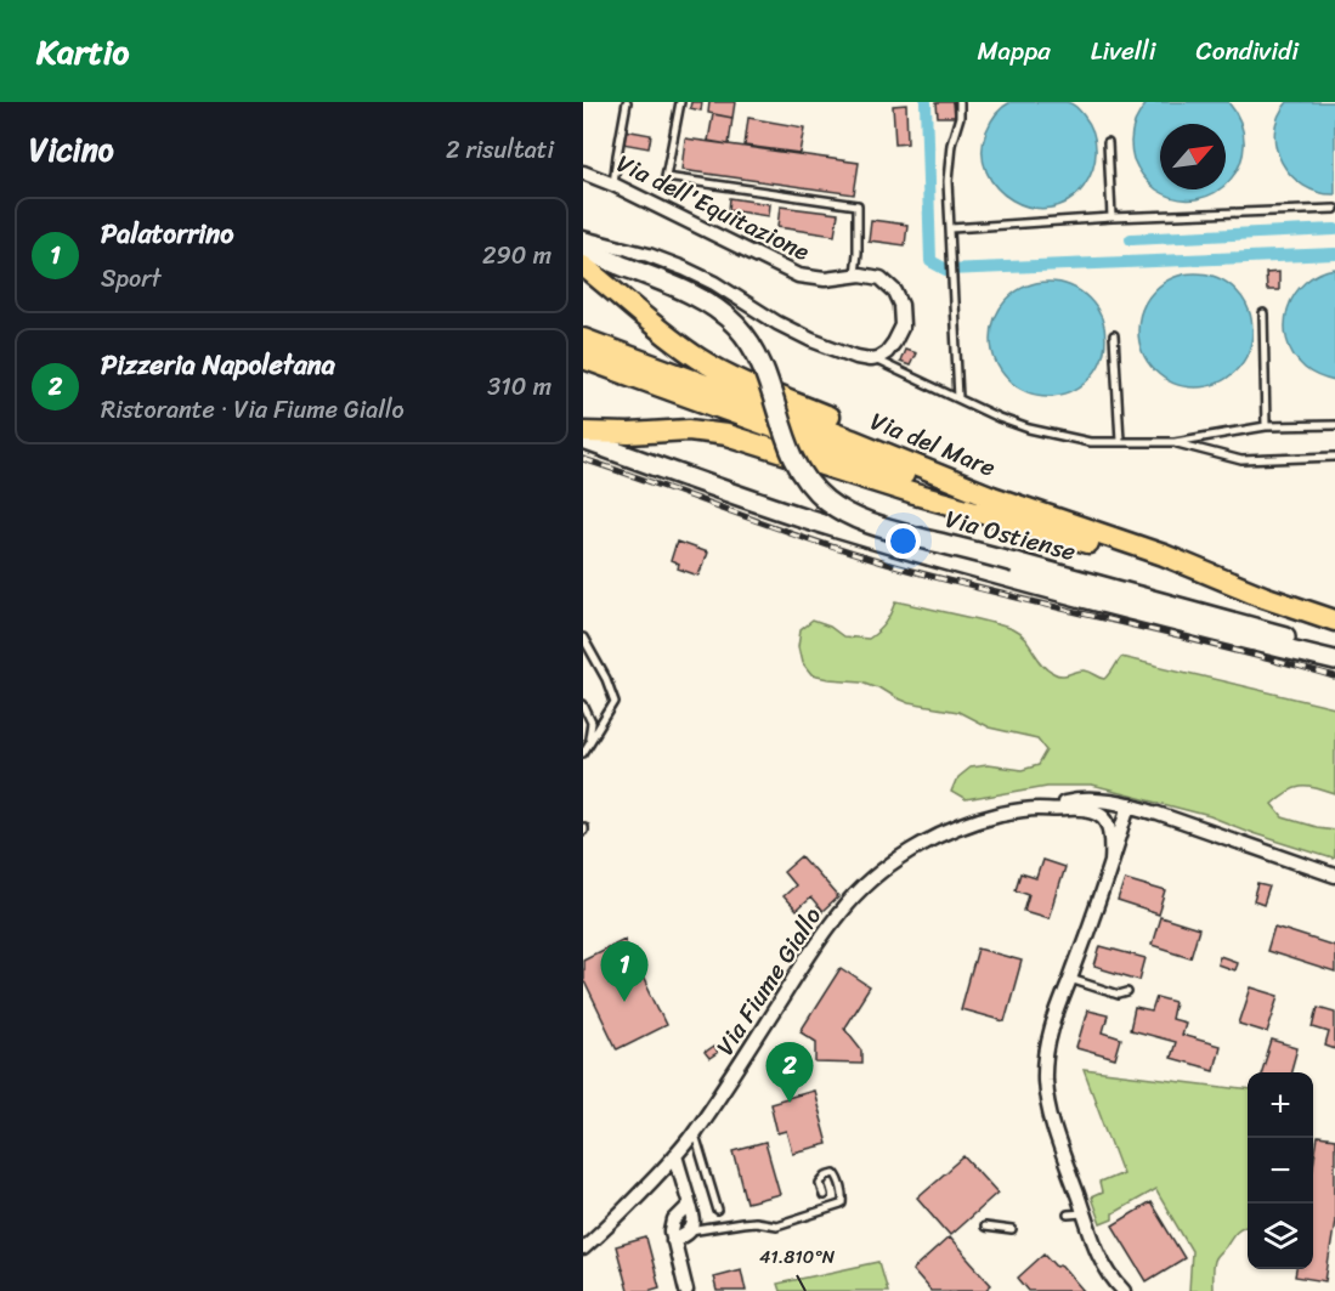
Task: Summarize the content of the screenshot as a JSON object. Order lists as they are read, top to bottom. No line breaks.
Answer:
{"streets":{"main road":["Via del Mare","Via Ostiense"],"street":["Via dell'Equitazione","Via Fiume Giallo"]},"north":"top right","page":{"header":"Kartio","nav":["Mappa","Livelli","Condividi"],"heading":["Vicino","2 risultati"],"list":[{"mark":"1","name":"Palatorrino","note":"Sport","value":"290 m"},{"mark":"2","name":"Pizzeria Napoletana","note":"Ristorante · Via Fiume Giallo","value":"310 m"}],"pins":["1","2"],"map_buttons":["+","−"]},"coordinates":["41.810°N"]}
